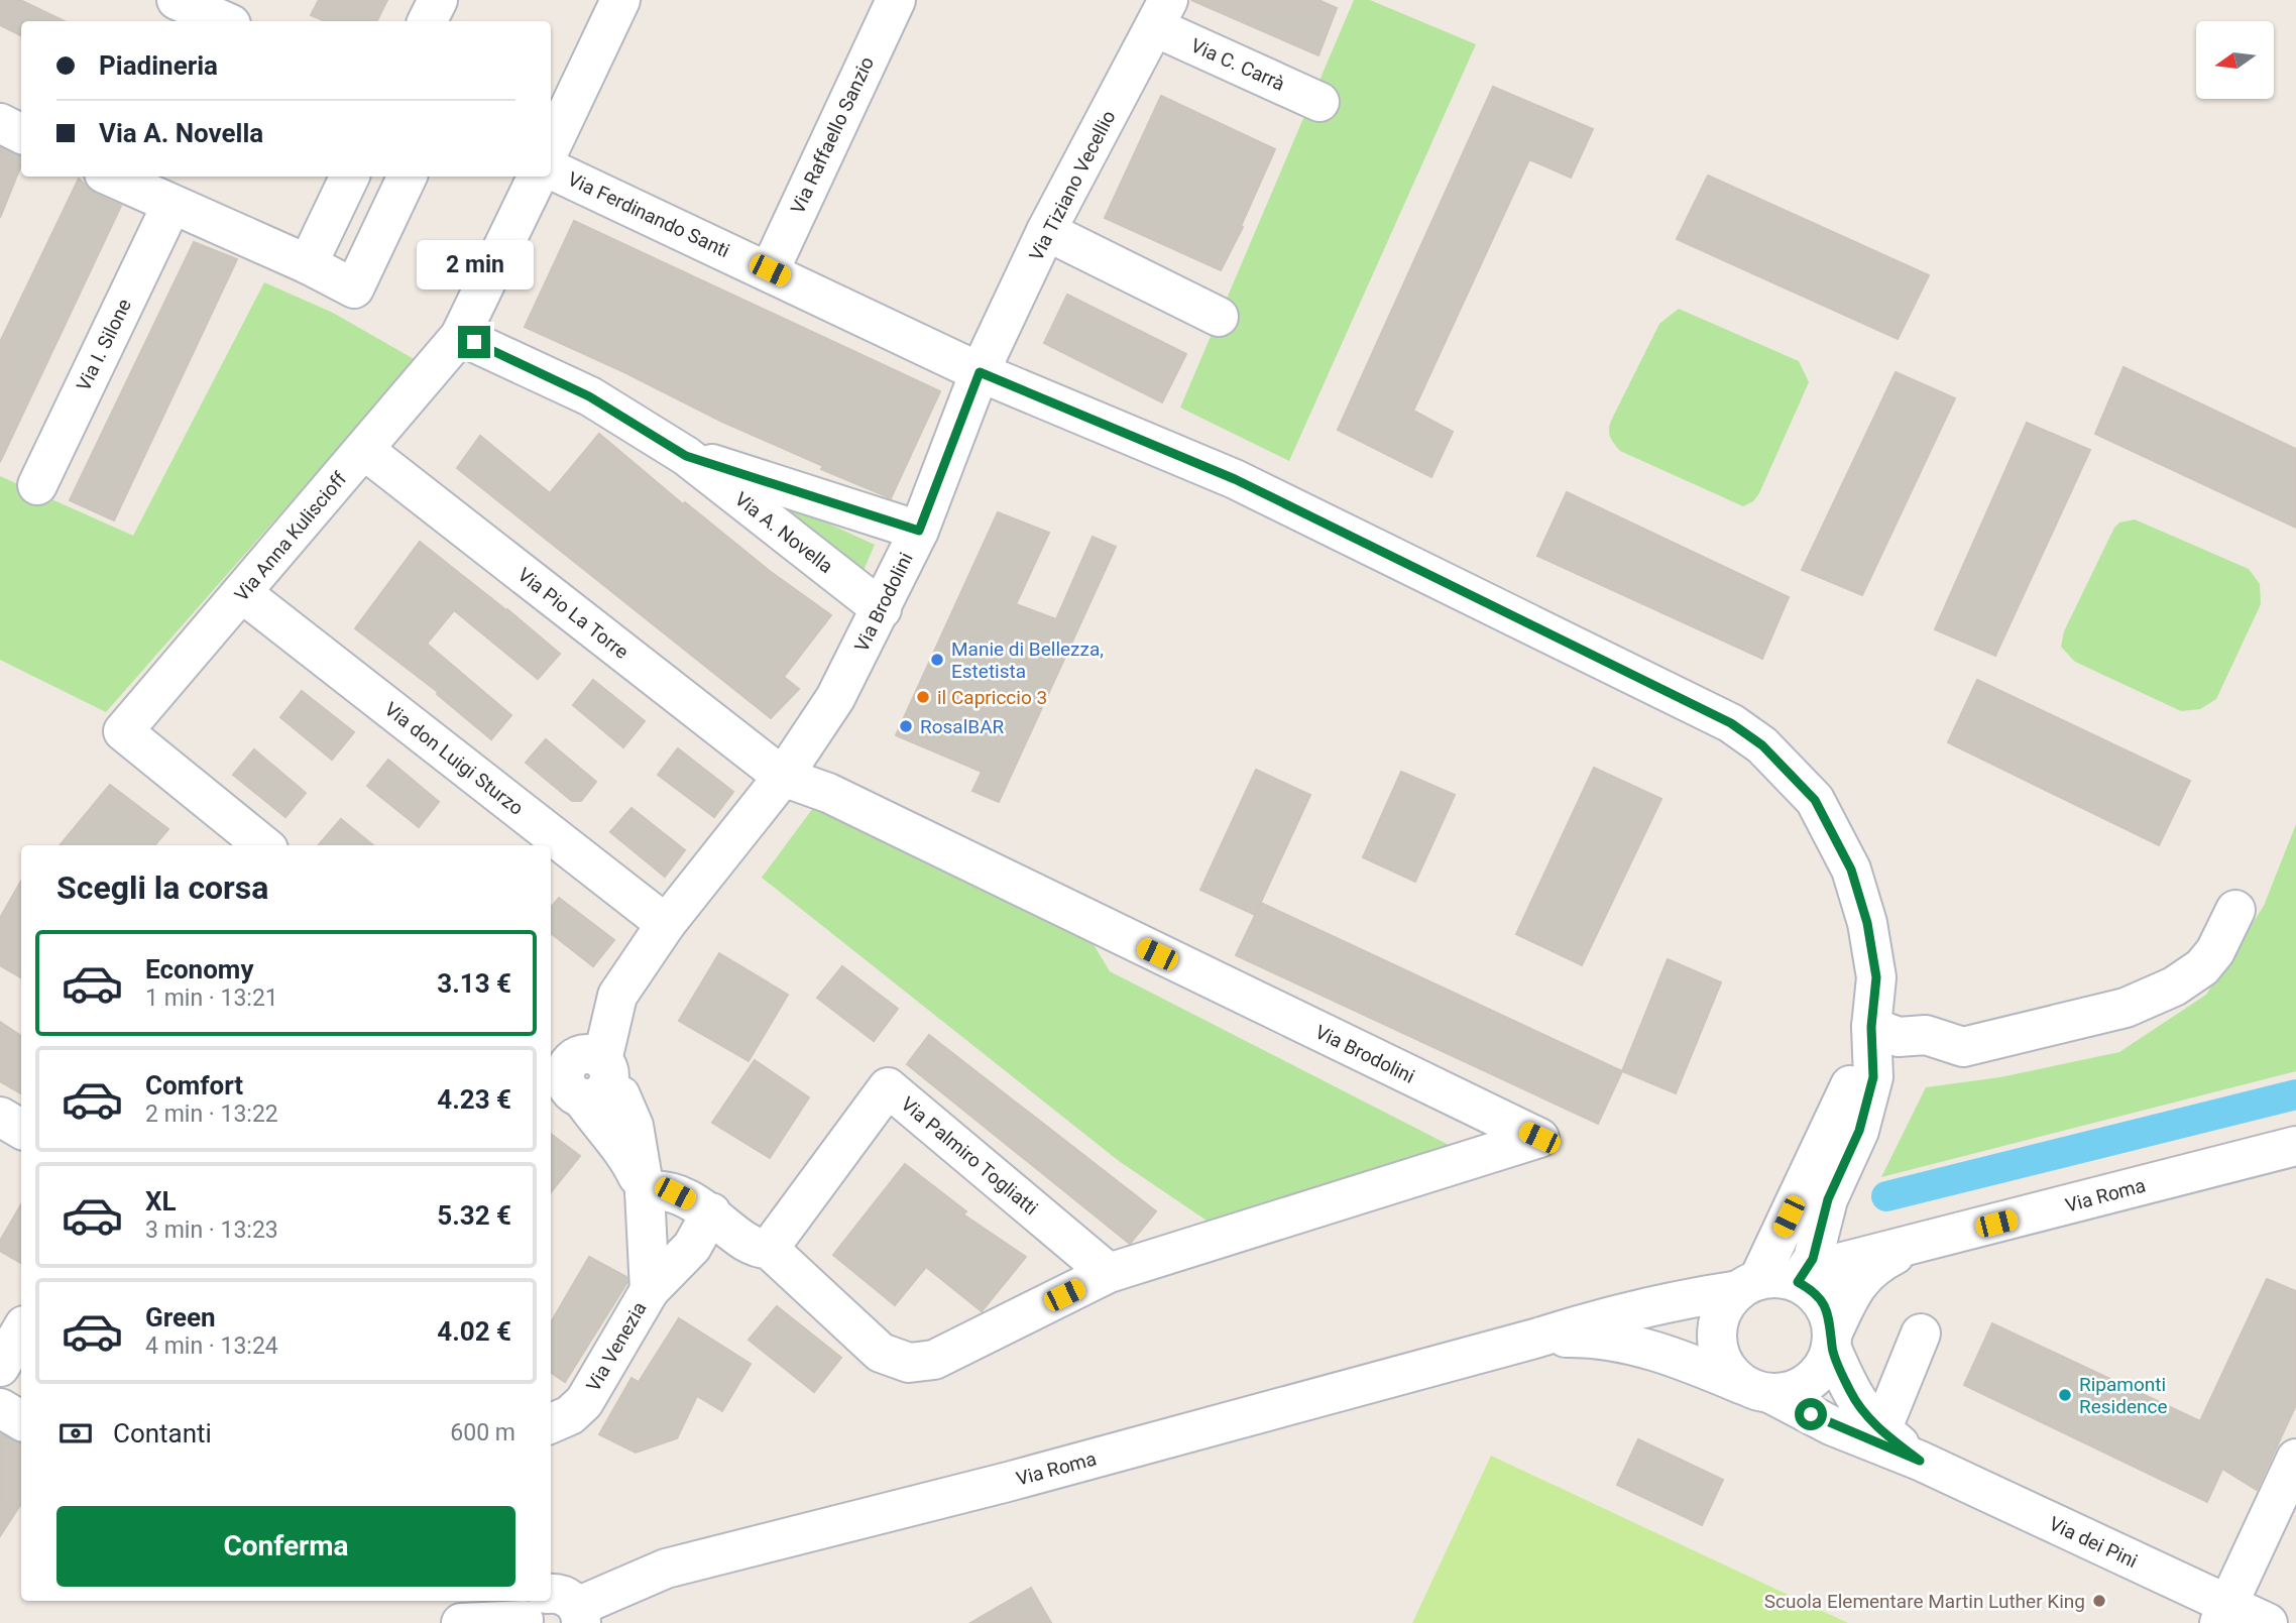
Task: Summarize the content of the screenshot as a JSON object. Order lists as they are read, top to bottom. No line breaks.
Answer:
{"streets":{"street":["Via C. Carrà","Via Raffaello Sanzio","Via Tiziano Vecellio","Via Ferdinando Santi","Via I. Silone","Via A. Novella","Via Anna Kuliscioff","Via Brodolini","Via Pio La Torre","Via don Luigi Sturzo","Via Palmiro Togliatti","Via Roma","Via Venezia","Via dei Pini"]},"crossings":[["Via C. Carrà","Via Tiziano Vecellio"],["Via Raffaello Sanzio","Via Ferdinando Santi"],["Via Tiziano Vecellio","Via Ferdinando Santi"],["Via Tiziano Vecellio","Via Brodolini"],["Via Ferdinando Santi","Via Brodolini"],["Via A. Novella","Via Anna Kuliscioff"],["Via A. Novella","Via Brodolini"],["Via Anna Kuliscioff","Via Pio La Torre"],["Via Anna Kuliscioff","Via don Luigi Sturzo"],["Via Brodolini","Via Pio La Torre"],["Via Brodolini","Via don Luigi Sturzo"],["Via Brodolini","Via Palmiro Togliatti"],["Via Roma","Via dei Pini"]],"places":["Manie di Bellezza, Estetista","il Capriccio 3","RosalBAR","Ripamonti Residence","Scuola Elementare Martin Luther King"],"north":"left","page":{"banner":["Piadineria","Via A. Novella"],"bubble":"2 min","heading":"Scegli la corsa","list":[{"name":"Economy","note":"1 min · 13:21","value":"3.13 €"},{"name":"Comfort","note":"2 min · 13:22","value":"4.23 €"},{"name":"XL","note":"3 min · 13:23","value":"5.32 €"},{"name":"Green","note":"4 min · 13:24","value":"4.02 €"}],"pay":["Contanti","600 m"],"buttons":"Conferma"}}
